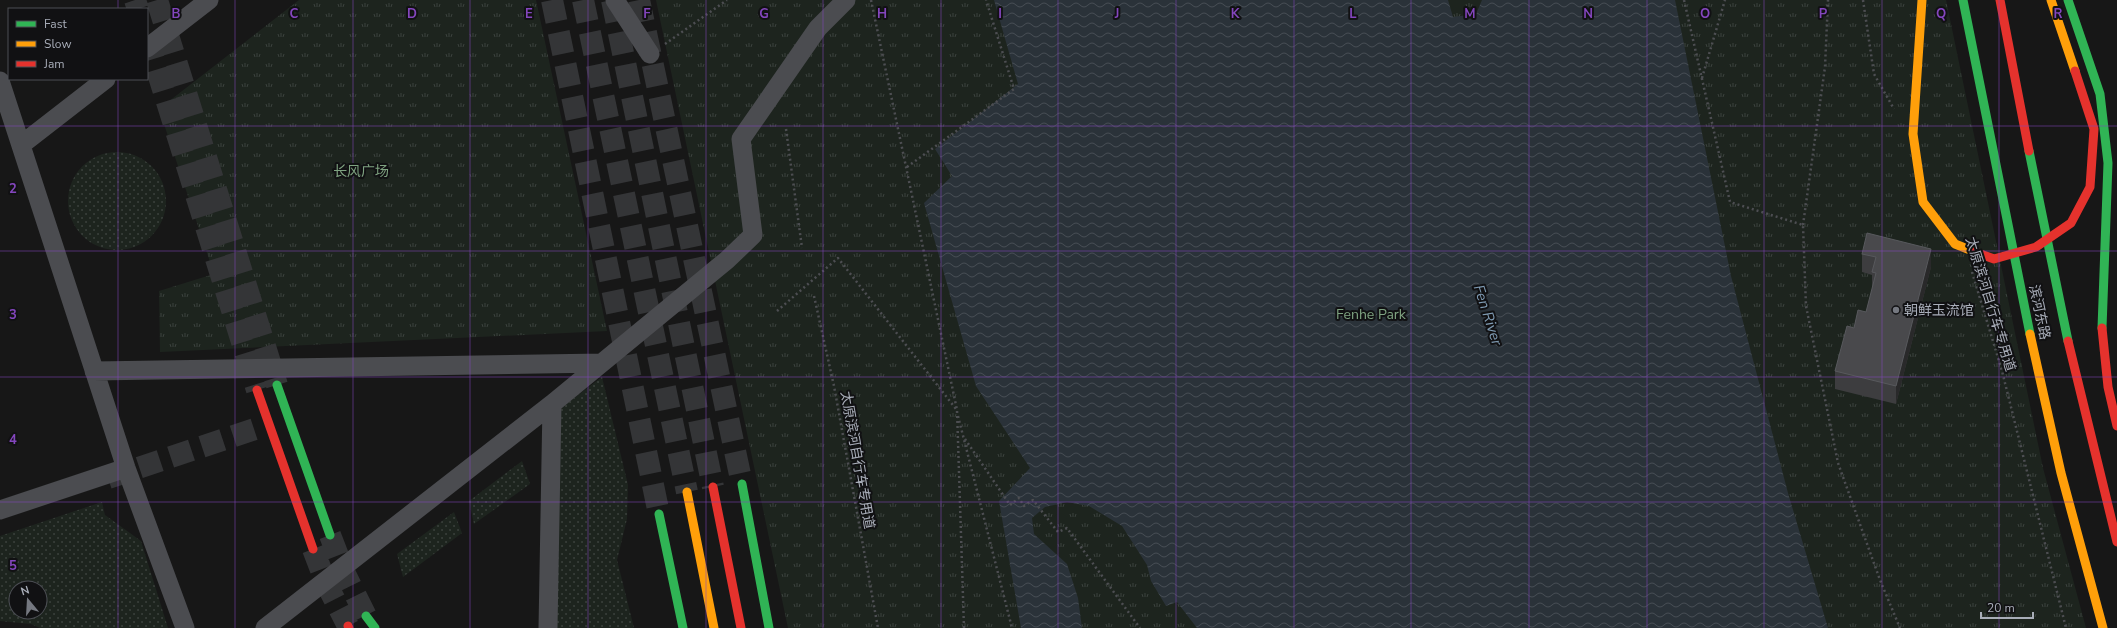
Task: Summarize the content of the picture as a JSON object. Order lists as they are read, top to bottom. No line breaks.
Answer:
{"streets":{"main road":["滨河东路"],"path":["太原滨河自行车专用道"]},"water":["Fen River"],"parks":["长风广场","Fenhe Park"],"places":["朝鲜玉流馆"],"legend":["Fast","Slow","Jam"],"scale_bar":"20 m","north":"top","grid":{"columns":["B","C","D","E","F","G","H","I","J","K","L","M","N","O","P","Q","R"],"rows":["2","3","4","5"]}}
